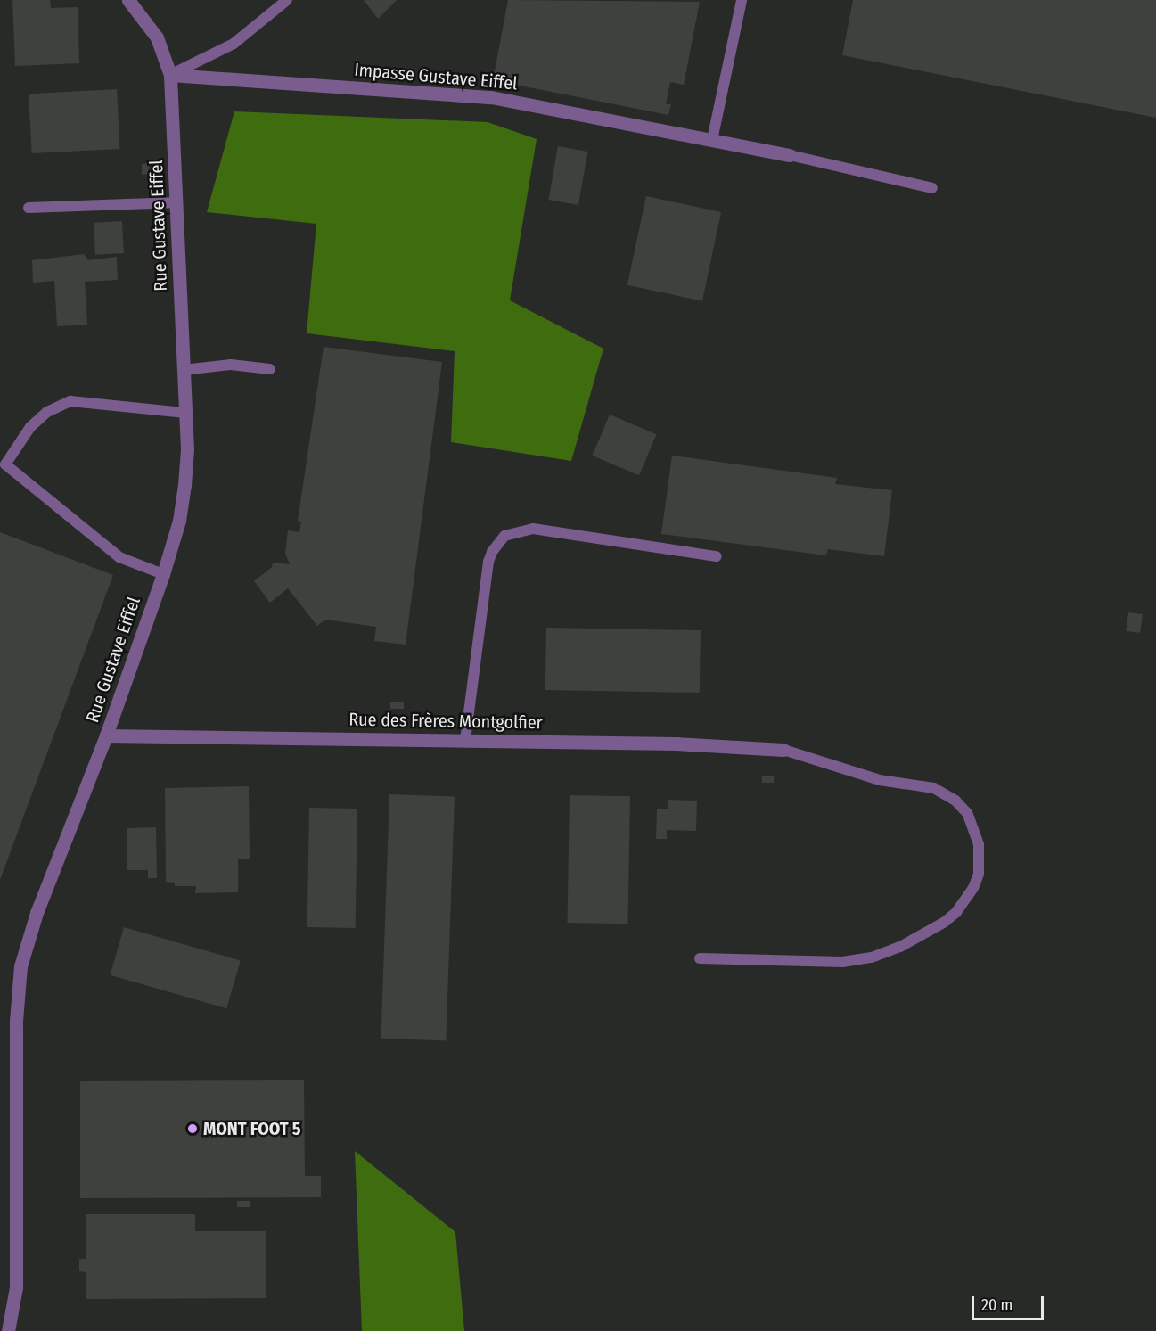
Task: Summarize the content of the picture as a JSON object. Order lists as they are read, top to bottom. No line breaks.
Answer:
{"streets":{"street":["Impasse Gustave Eiffel","Rue Gustave Eiffel","Rue des Frères Montgolfier"]},"crossings":[["Impasse Gustave Eiffel","Rue Gustave Eiffel"],["Rue Gustave Eiffel","Rue des Frères Montgolfier"]],"places":["MONT FOOT 5"],"scale_bar":"20 m"}
